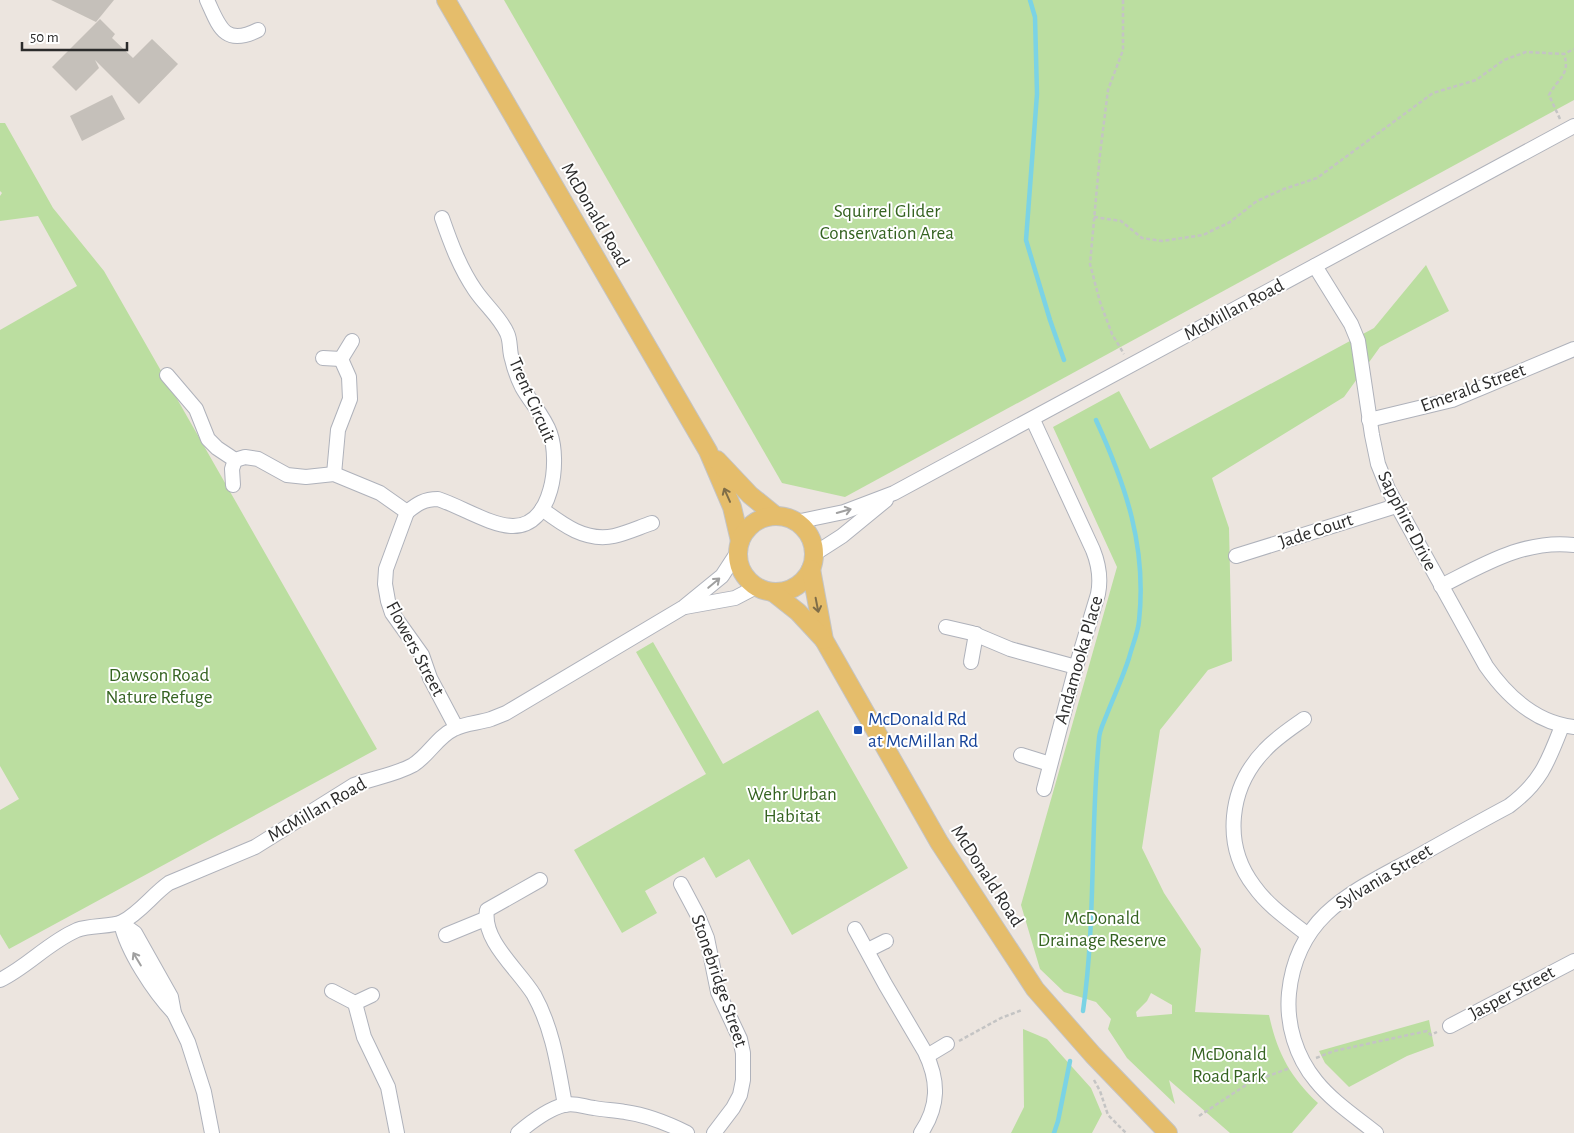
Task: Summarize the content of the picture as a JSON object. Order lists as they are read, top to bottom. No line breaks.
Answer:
{"streets":{"main road":["McDonald Road"],"street":["McMillan Road","Emerald Street","Trent Circuit","Sapphire Drive","Jade Court","Flowers Street","Andamooka Place","Sylvania Street","Stonebridge Street","Jasper Street"]},"crossings":[["McDonald Road","McMillan Road"],["McMillan Road","Sapphire Drive"],["McMillan Road","Flowers Street"],["McMillan Road","Andamooka Place"],["Emerald Street","Sapphire Drive"],["Sapphire Drive","Jade Court"],["Sapphire Drive","Sylvania Street"]],"parks":["Squirrel Glider Conservation Area","Dawson Road Nature Refuge","Wehr Urban Habitat","McDonald Drainage Reserve","McDonald Road Park"],"places":{"transit":["McDonald Rd at McMillan Rd"]},"scale_bar":"50 m"}
